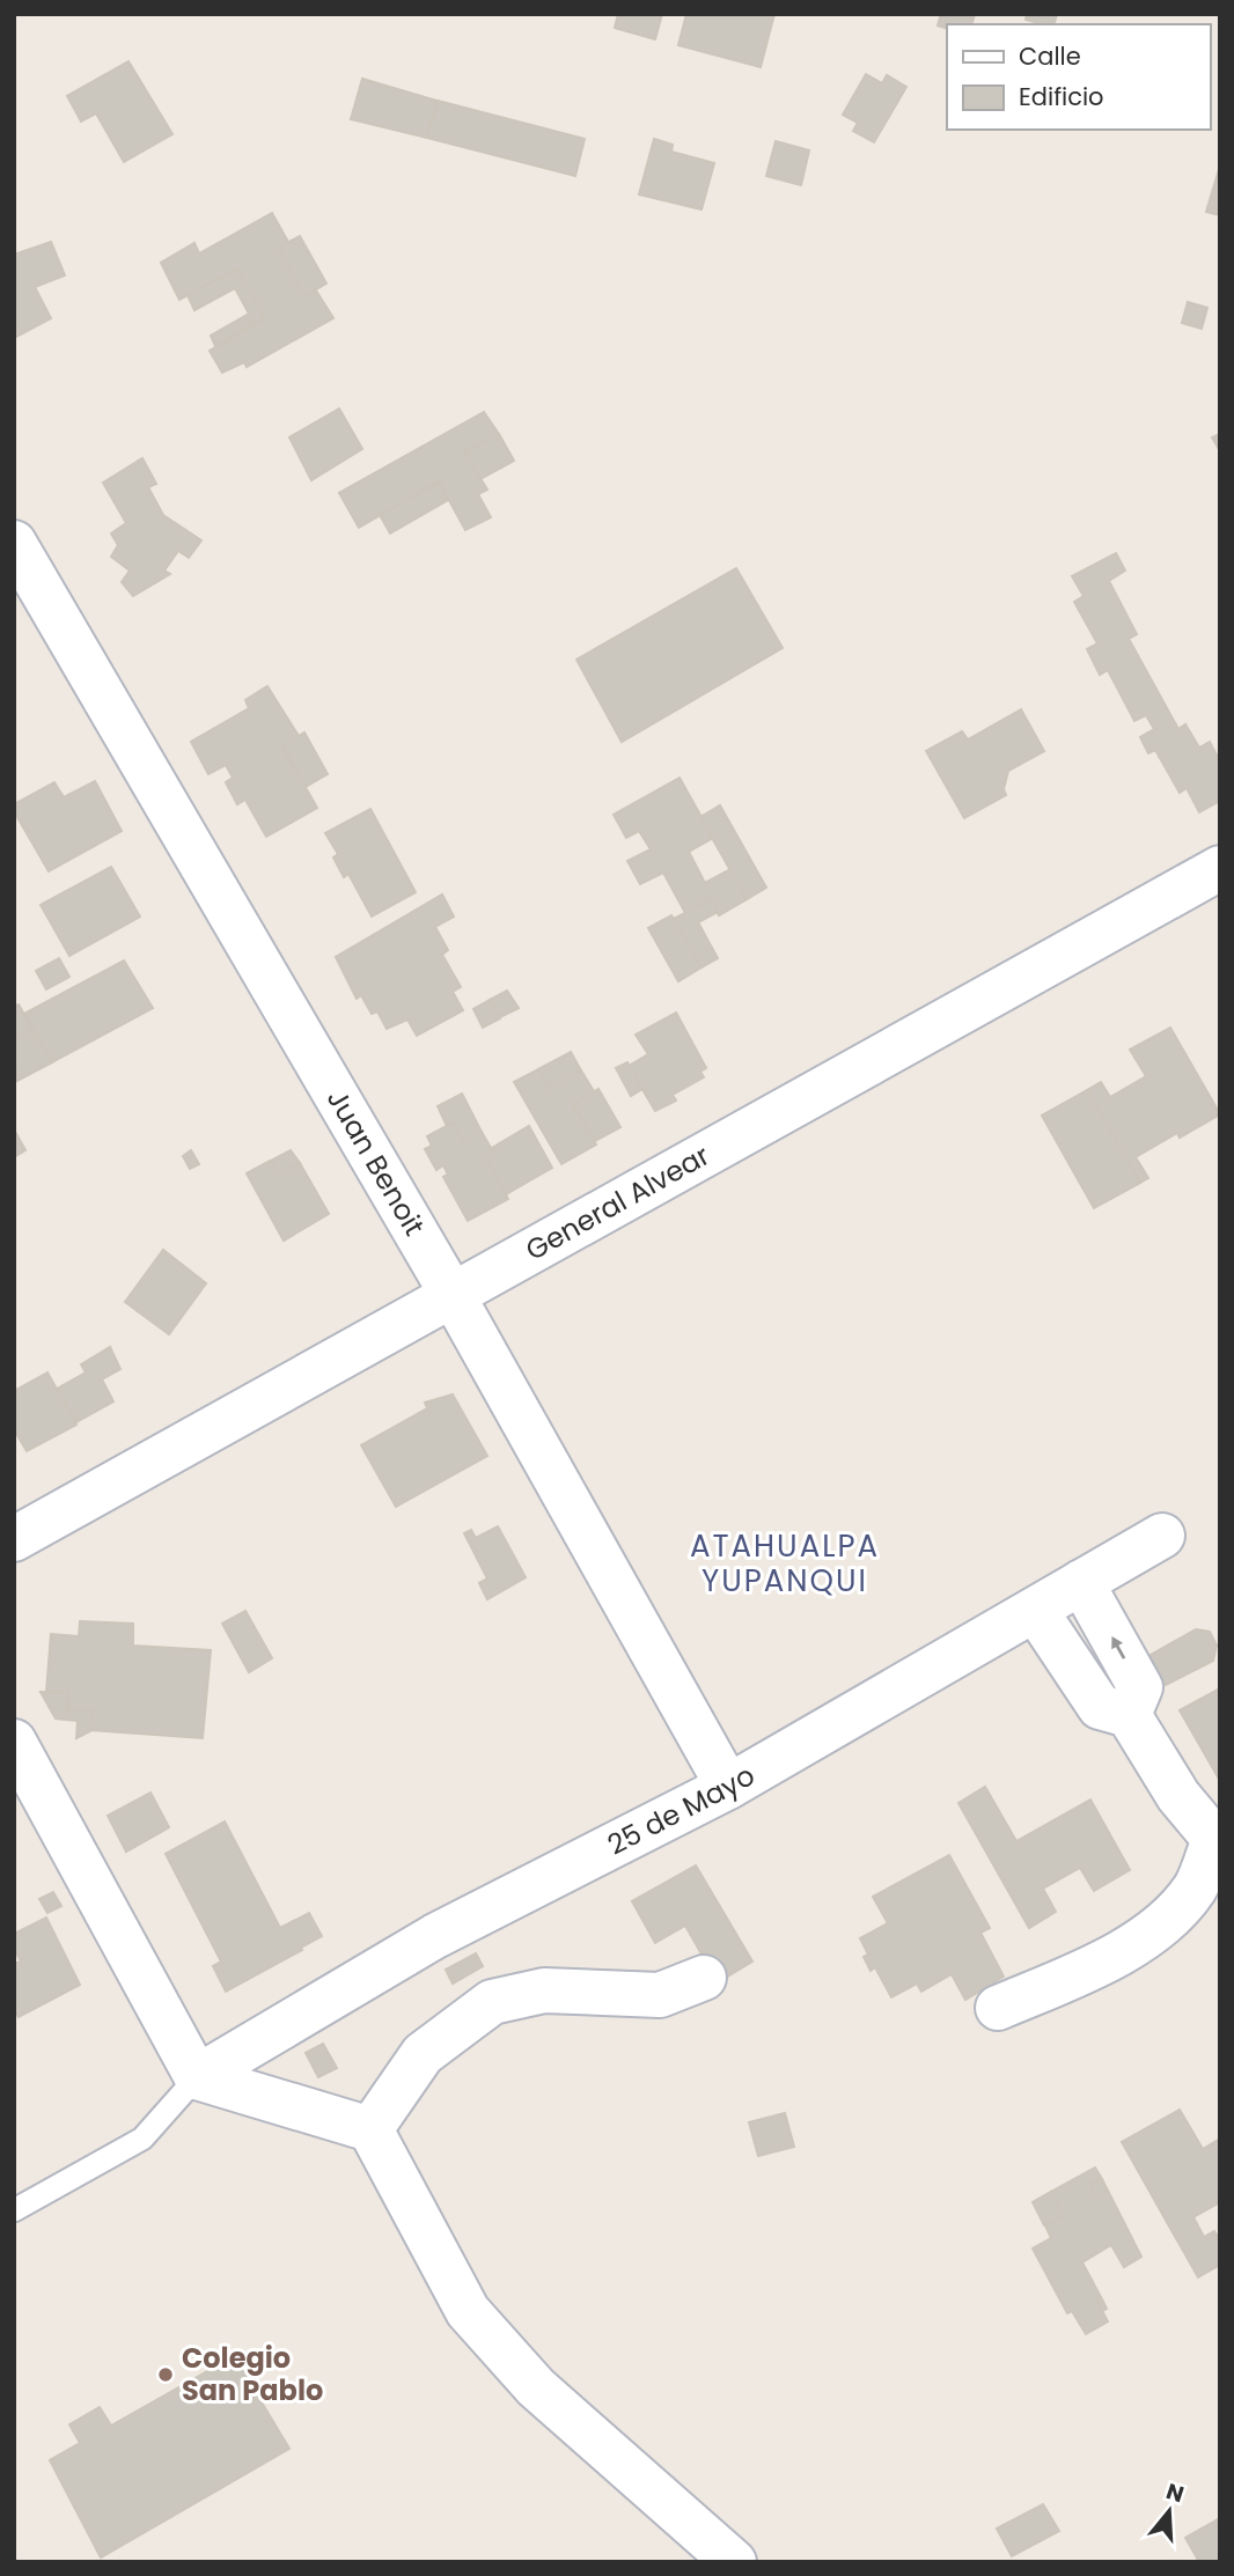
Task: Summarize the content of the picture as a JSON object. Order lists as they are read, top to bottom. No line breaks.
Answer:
{"streets":{"street":["Juan Benoit","General Alvear","25 de Mayo"]},"crossings":[["Juan Benoit","General Alvear"],["Juan Benoit","25 de Mayo"]],"districts":["ATAHUALPA YUPANQUI"],"places":["Colegio San Pablo"],"legend":["Calle","Edificio"],"north":"top"}
